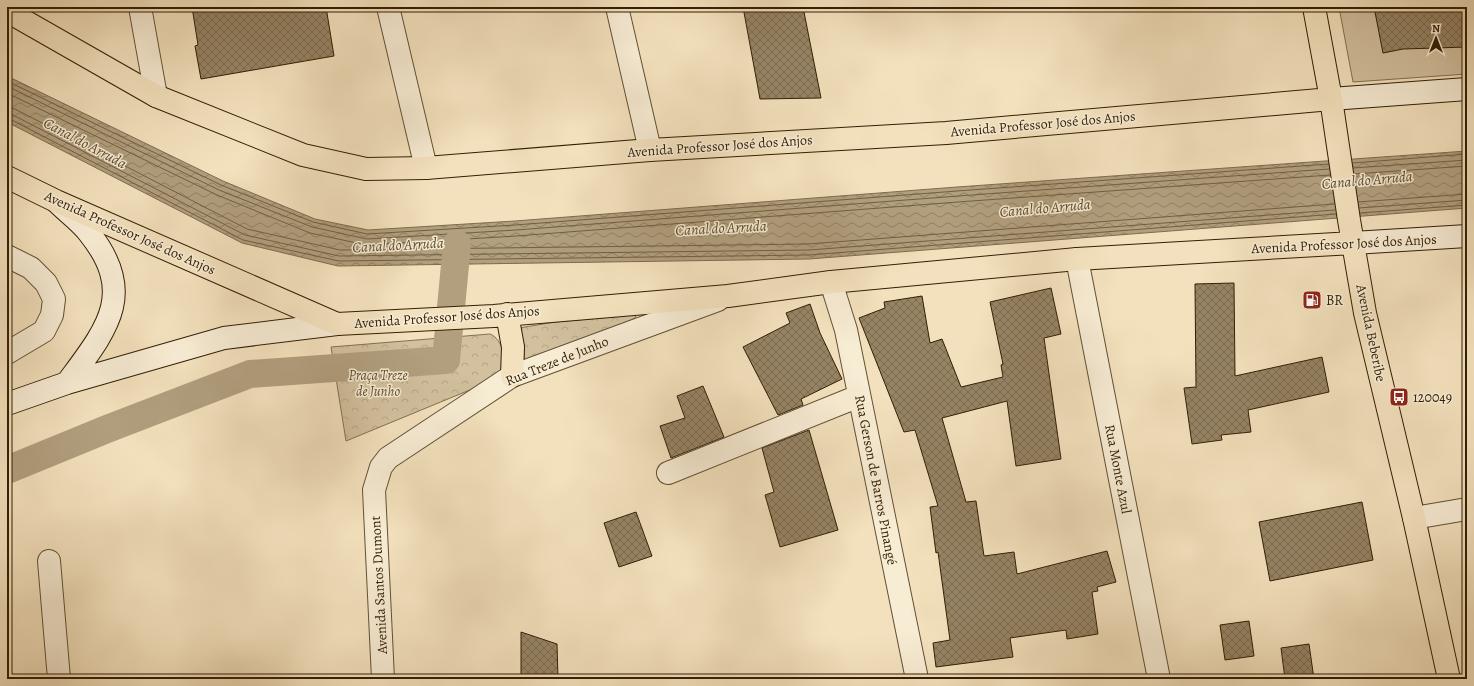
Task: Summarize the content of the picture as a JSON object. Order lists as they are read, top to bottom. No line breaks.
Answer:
{"streets":{"main road":["Avenida Professor José dos Anjos","Avenida Beberibe"],"street":["Rua Treze de Junho","Rua Monte Azul","Rua Gerson de Barros Pinangé","Avenida Santos Dumont"]},"crossings":[["Avenida Professor José dos Anjos","Avenida Beberibe"],["Avenida Professor José dos Anjos","Rua Treze de Junho"],["Avenida Professor José dos Anjos","Rua Monte Azul"],["Avenida Professor José dos Anjos","Rua Gerson de Barros Pinangé"],["Rua Treze de Junho","Avenida Santos Dumont"]],"water":["Canal do Arruda"],"parks":["Praça Treze de Junho"],"places":{"fuel station":["BR"],"bus stop":["120049"]},"north":"top"}
